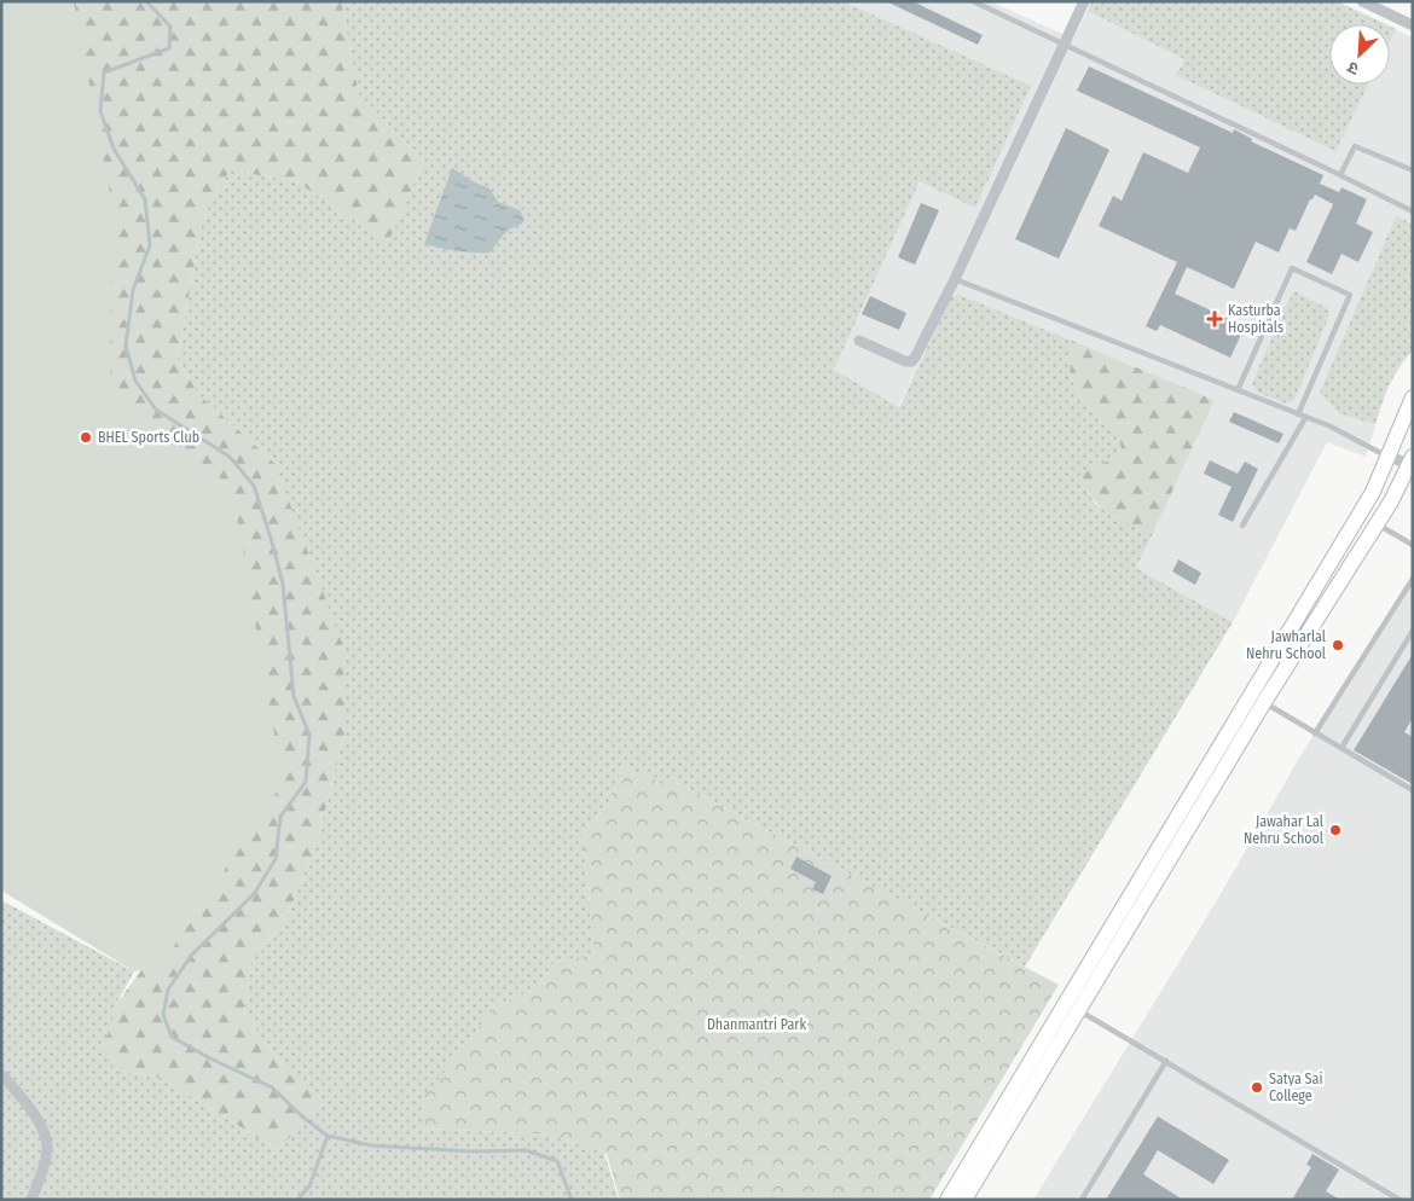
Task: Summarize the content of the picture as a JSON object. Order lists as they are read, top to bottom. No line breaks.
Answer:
{"parks":["Dhanmantri Park"],"places":{"health":["Kasturba Hospitals"],"other":["BHEL Sports Club","Jawharlal Nehru School","Jawahar Lal Nehru School","Satya Sai College"]},"north":"bottom left"}
